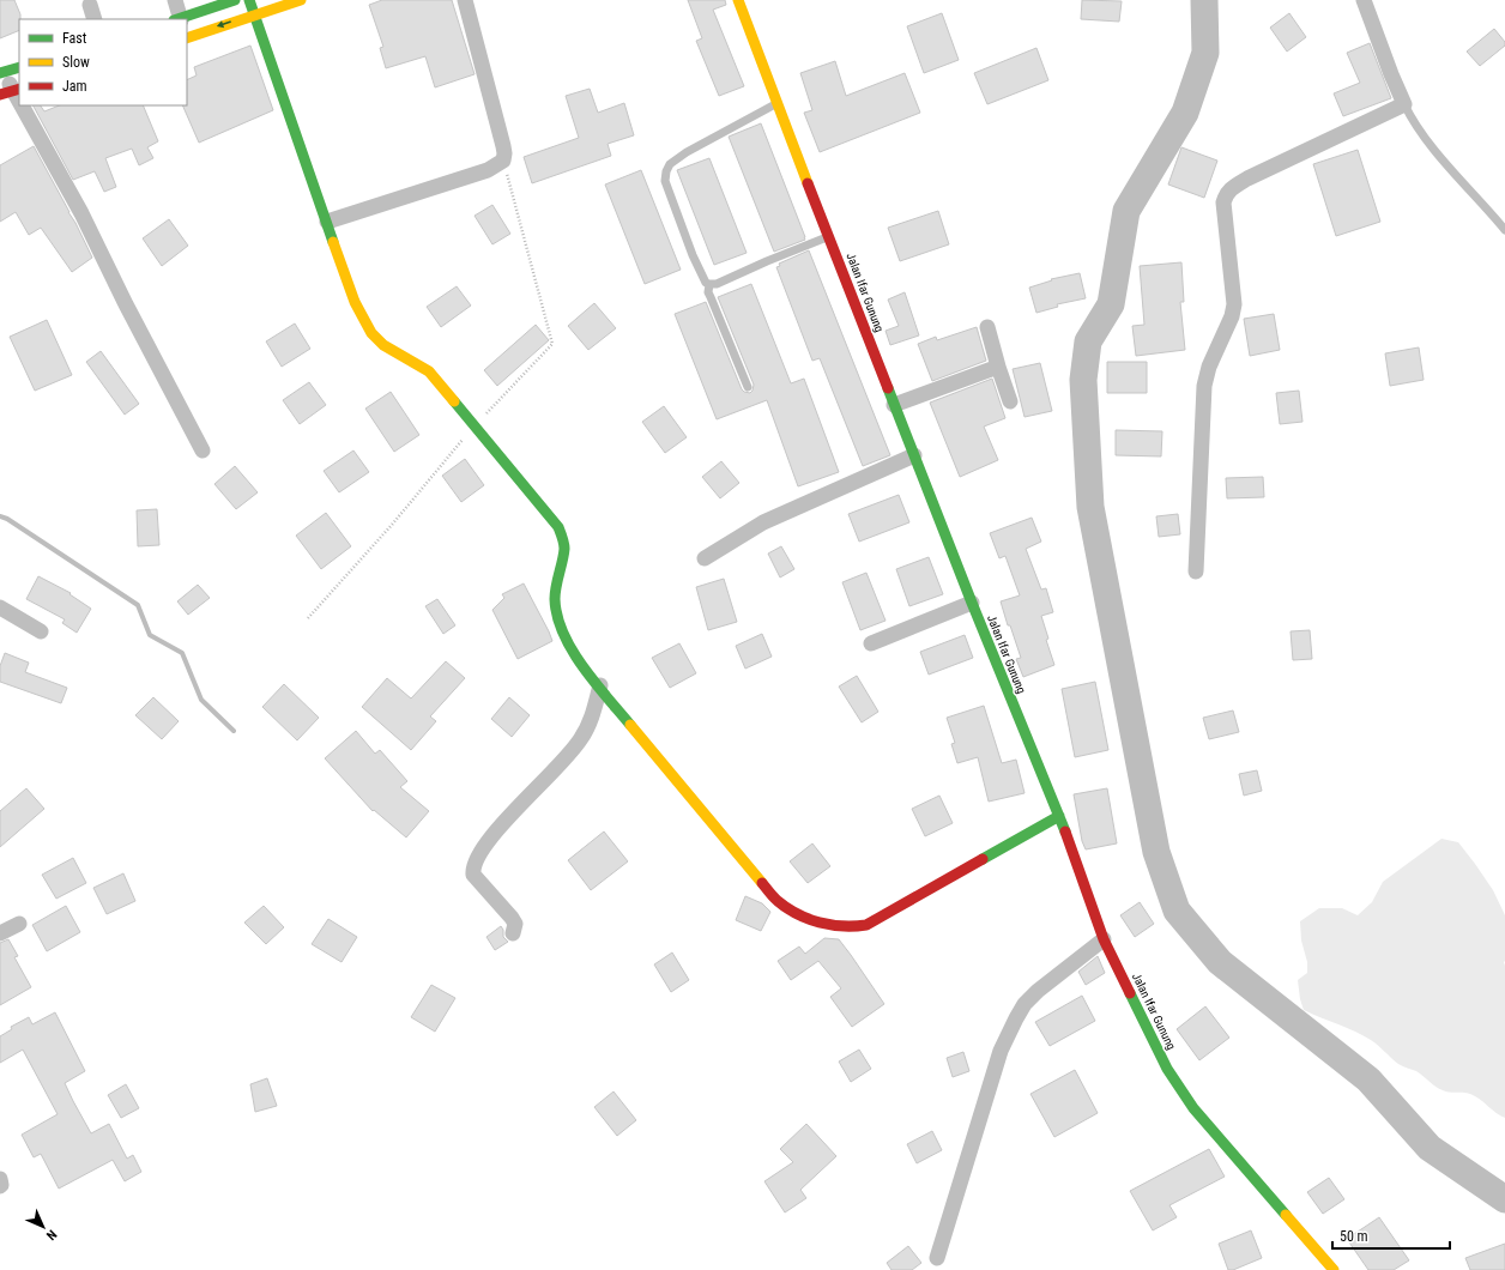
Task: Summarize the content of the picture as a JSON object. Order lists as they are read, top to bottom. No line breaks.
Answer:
{"streets":{"main road":["Jalan Ifar Gunung"]},"legend":["Fast","Slow","Jam"],"scale_bar":"50 m","north":"bottom right"}
